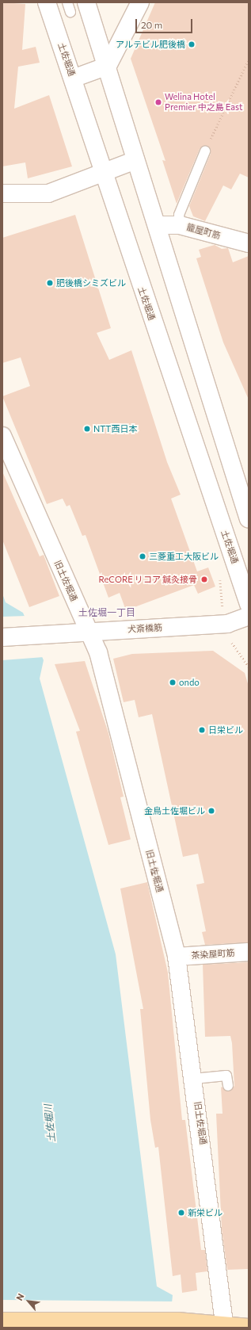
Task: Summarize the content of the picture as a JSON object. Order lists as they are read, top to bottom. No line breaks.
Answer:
{"streets":{"street":["土佐堀通","籠屋町筋","旧土佐堀通","犬斎橋筋","茶染屋町筋"]},"crossings":[["旧土佐堀通","犬斎橋筋"],["旧土佐堀通","茶染屋町筋"]],"districts":["土佐堀一丁目"],"water":["土佐堀川"],"places":["アルテビル肥後橋","Welina Hotel Premier 中之島 East","肥後橋シミズビル","NTT西日本","三菱重工大阪ビル","ReCORE リコア 鍼灸接骨","ondo","日栄ビル","金鳥土佐堀ビル","新栄ビル"],"scale_bar":"20 m","north":"top left"}
